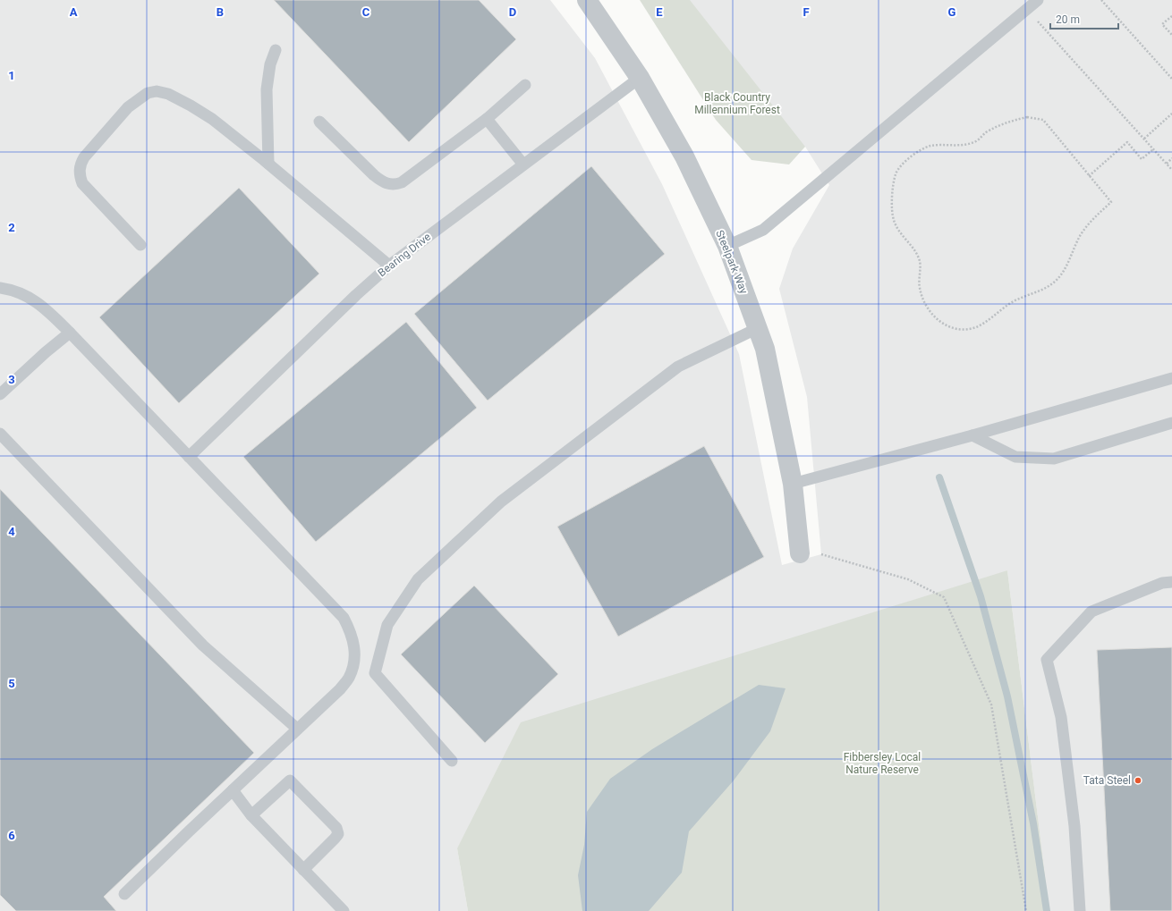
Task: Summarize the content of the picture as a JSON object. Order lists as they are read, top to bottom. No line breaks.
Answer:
{"streets":{"street":["Steelpark Way"],"lane":["Bearing Drive"]},"crossings":[["Bearing Drive","Steelpark Way"]],"parks":["Black Country Millennium Forest","Fibbersley Local Nature Reserve"],"places":["Tata Steel"],"scale_bar":"20 m","grid":{"columns":["A","B","C","D","E","F","G"],"rows":["1","2","3","4","5","6"]}}
